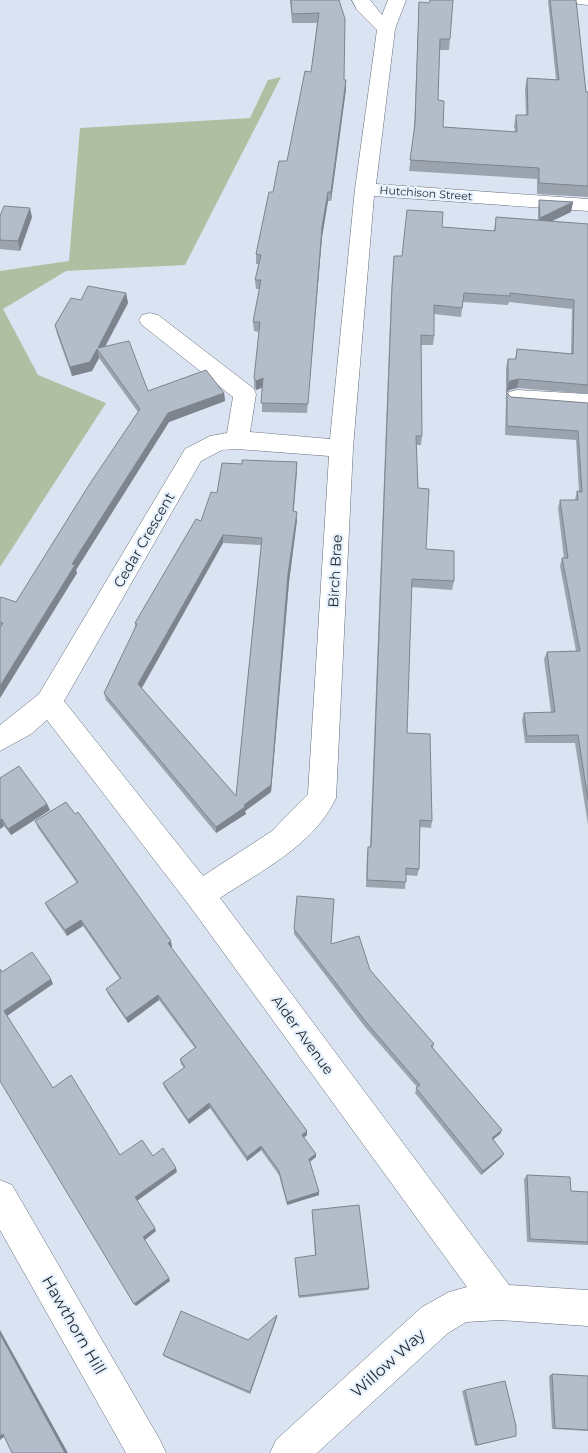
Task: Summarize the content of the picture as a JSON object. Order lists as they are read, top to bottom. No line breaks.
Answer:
{"streets":{"street":["Hutchison Street","Cedar Crescent","Birch Brae","Alder Avenue","Hawthorn Hill","Willow Way"]},"crossings":[["Hutchison Street","Birch Brae"],["Cedar Crescent","Birch Brae"],["Cedar Crescent","Alder Avenue"],["Birch Brae","Alder Avenue"],["Alder Avenue","Willow Way"]]}
